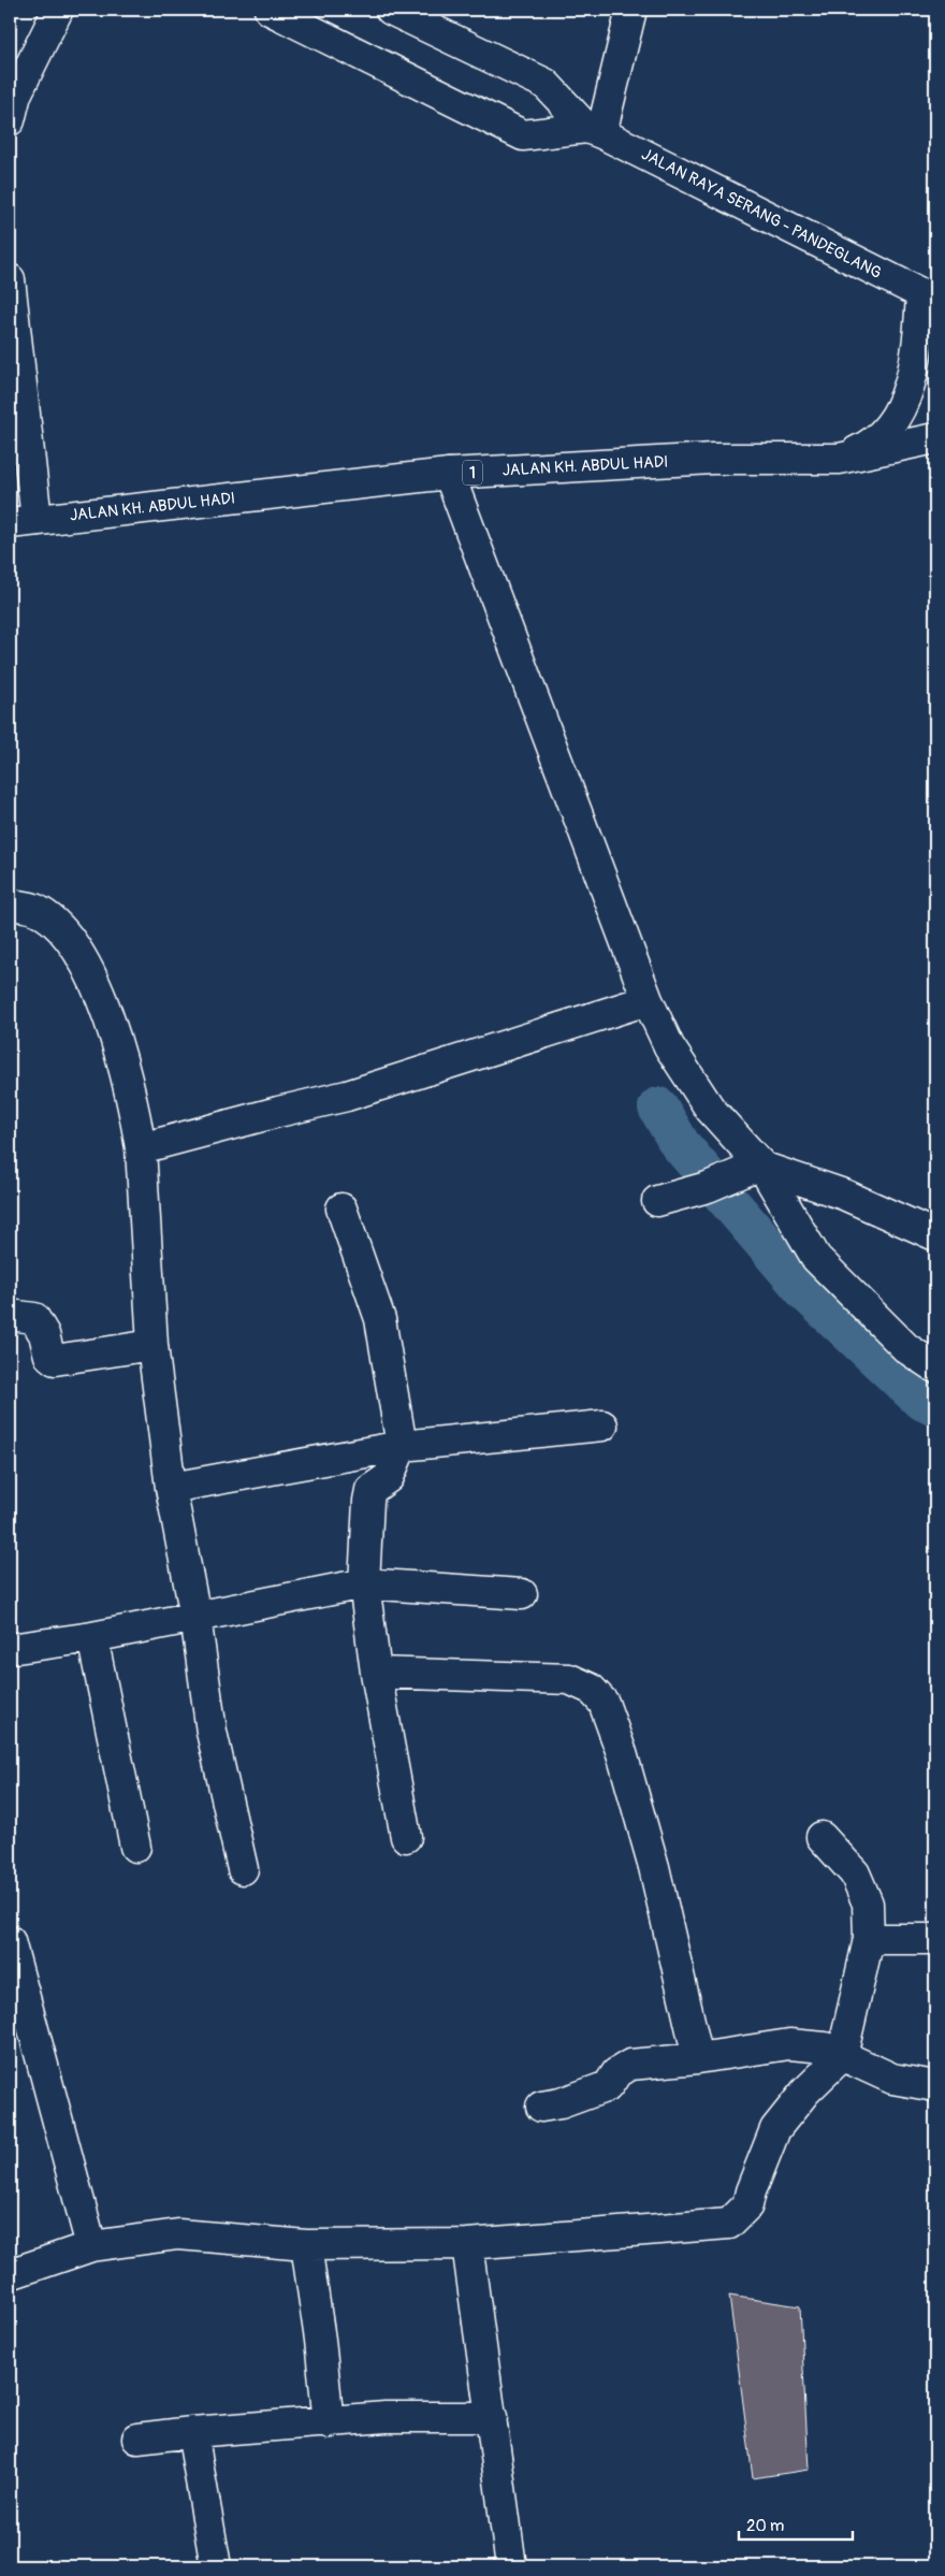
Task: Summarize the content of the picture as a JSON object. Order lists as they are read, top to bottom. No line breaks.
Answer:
{"streets":{"main road":["JALAN RAYA SERANG - PANDEGLANG","JALAN KH. ABDUL HADI","1"]},"scale_bar":"20 m"}
